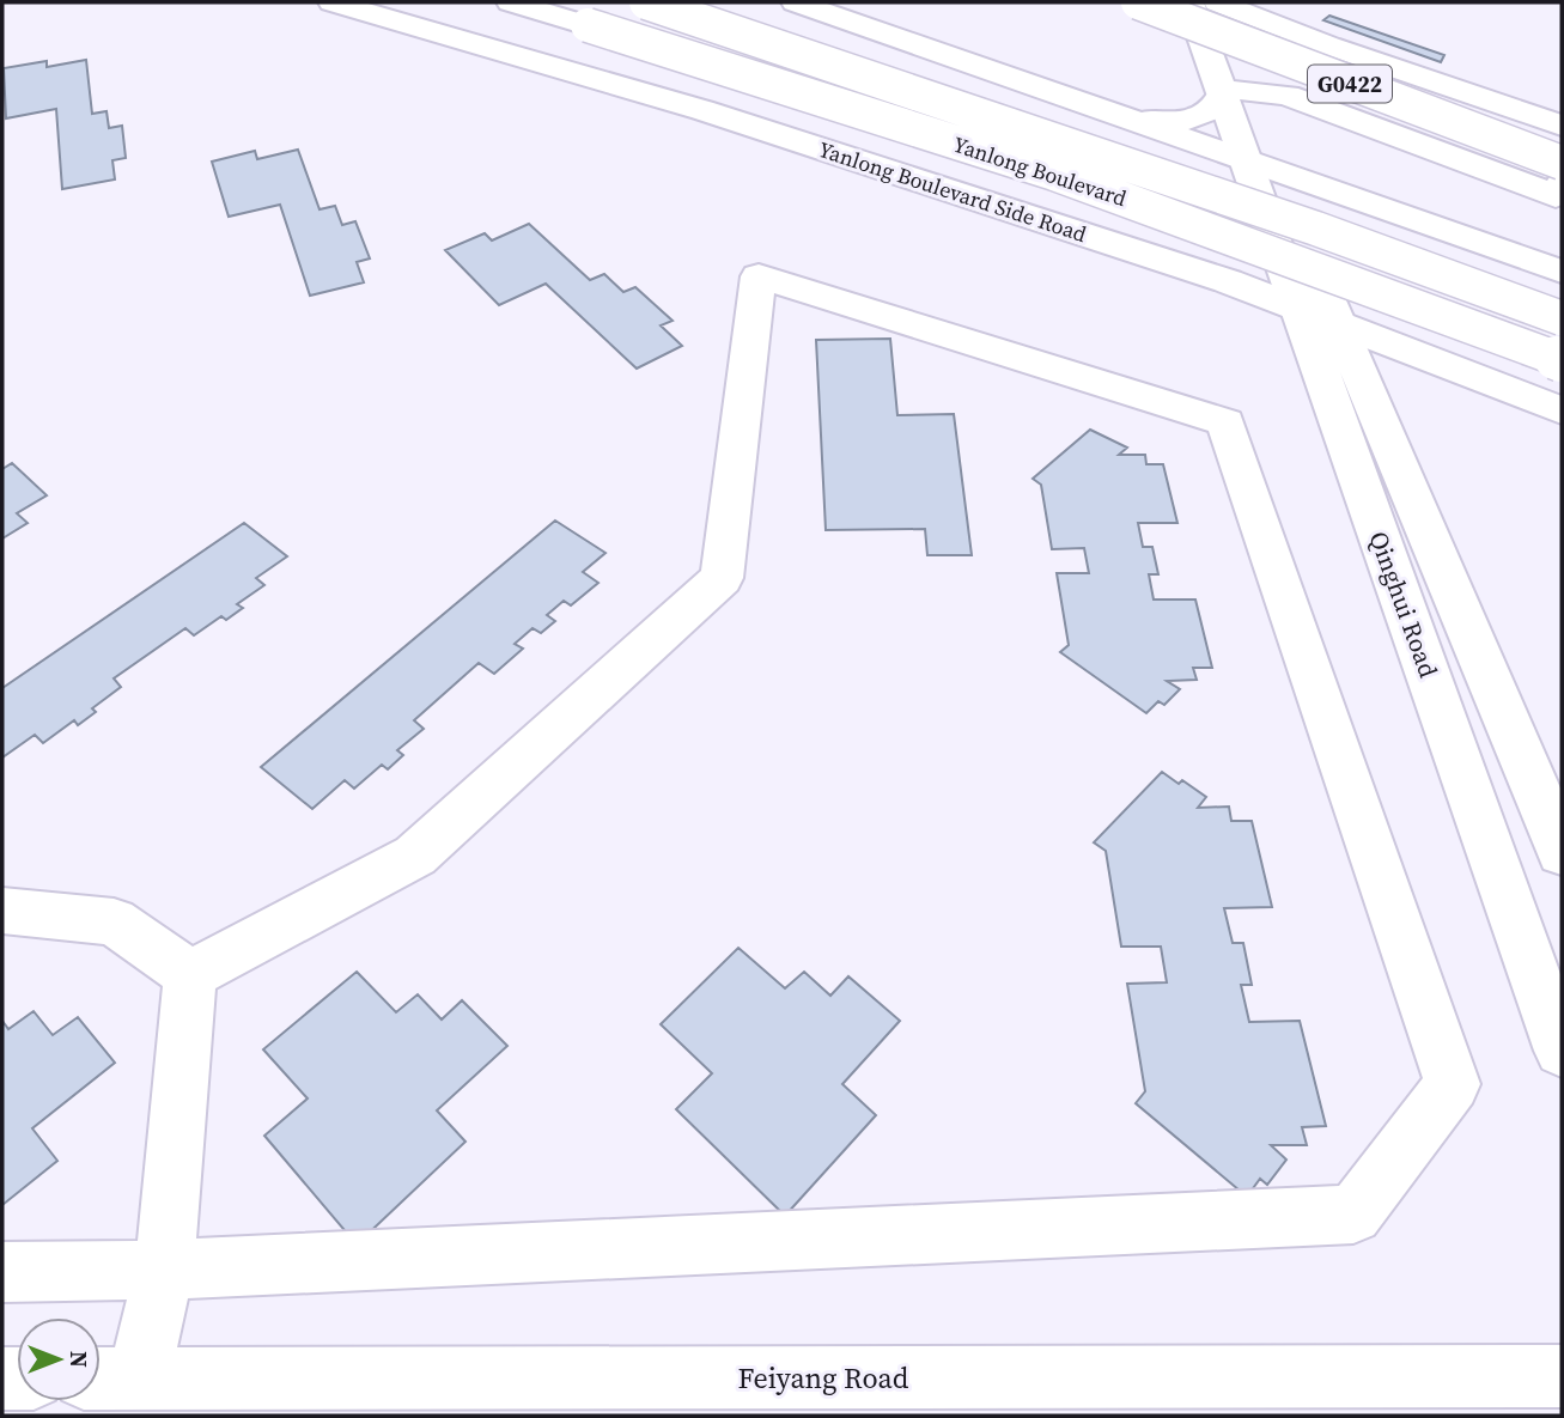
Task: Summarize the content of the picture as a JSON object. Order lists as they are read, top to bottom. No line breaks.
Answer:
{"streets":{"main road":["G0422","Yanlong Boulevard","Yanlong Boulevard Side Road","Qinghui Road","Feiyang Road"]},"crossings":[["Yanlong Boulevard Side Road","Qinghui Road"]],"north":"right"}
